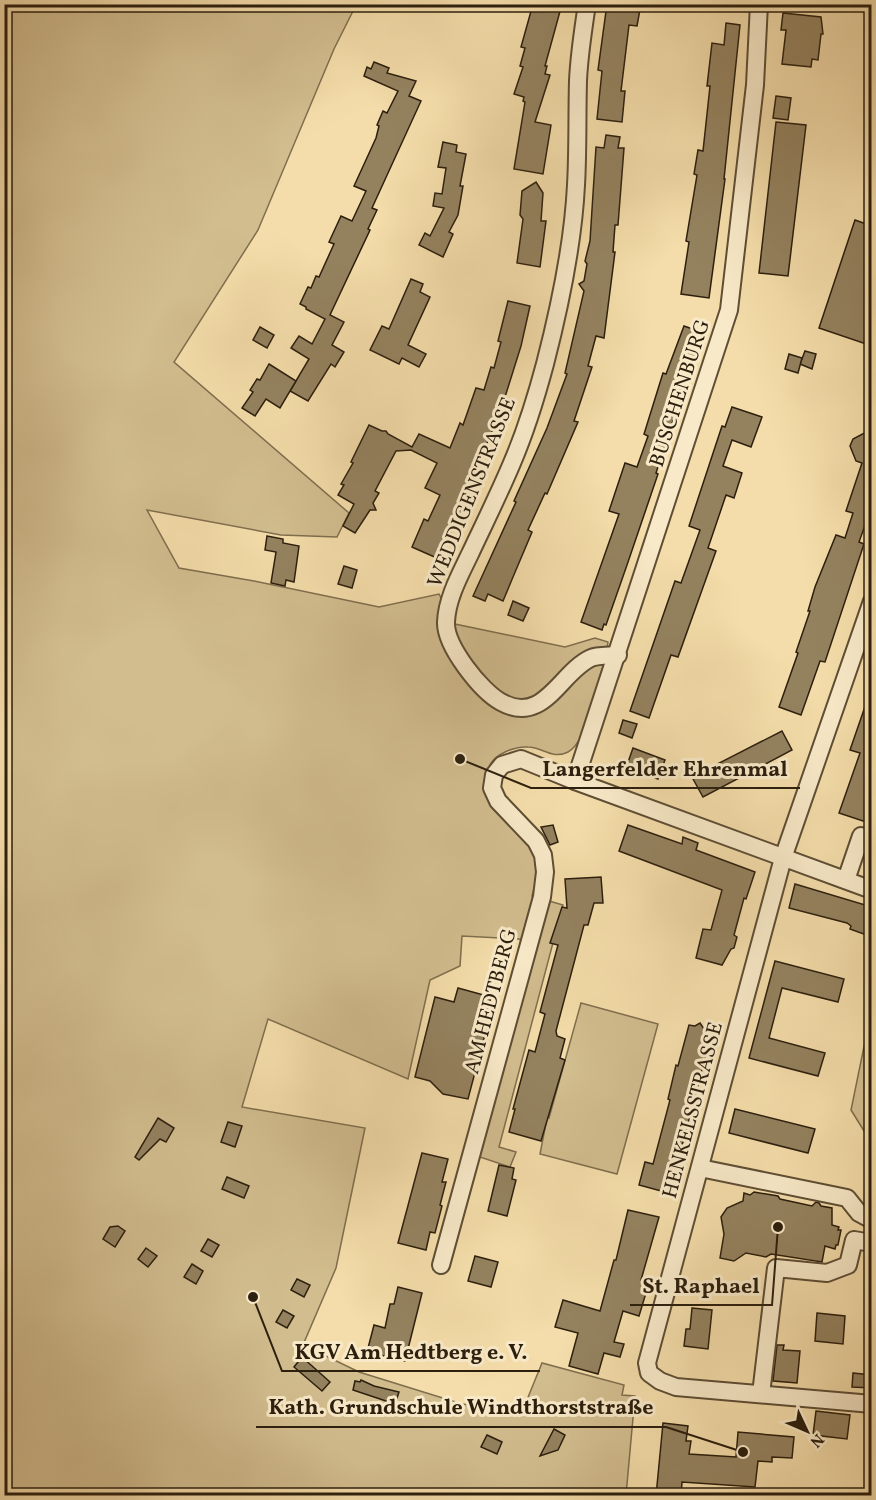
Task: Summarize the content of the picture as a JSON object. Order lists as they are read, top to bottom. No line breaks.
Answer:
{"streets":{"street":["BUSCHENBURG","WEDDIGENSTRASSE","AM HEDTBERG","HENKELSSTRASSE"]},"crossings":[["BUSCHENBURG","WEDDIGENSTRASSE"],["BUSCHENBURG","AM HEDTBERG"]],"places":["Langerfelder Ehrenmal","St. Raphael","KGV Am Hedtberg e. V.","Kath. Grundschule Windthorststraße"],"north":"bottom right"}
